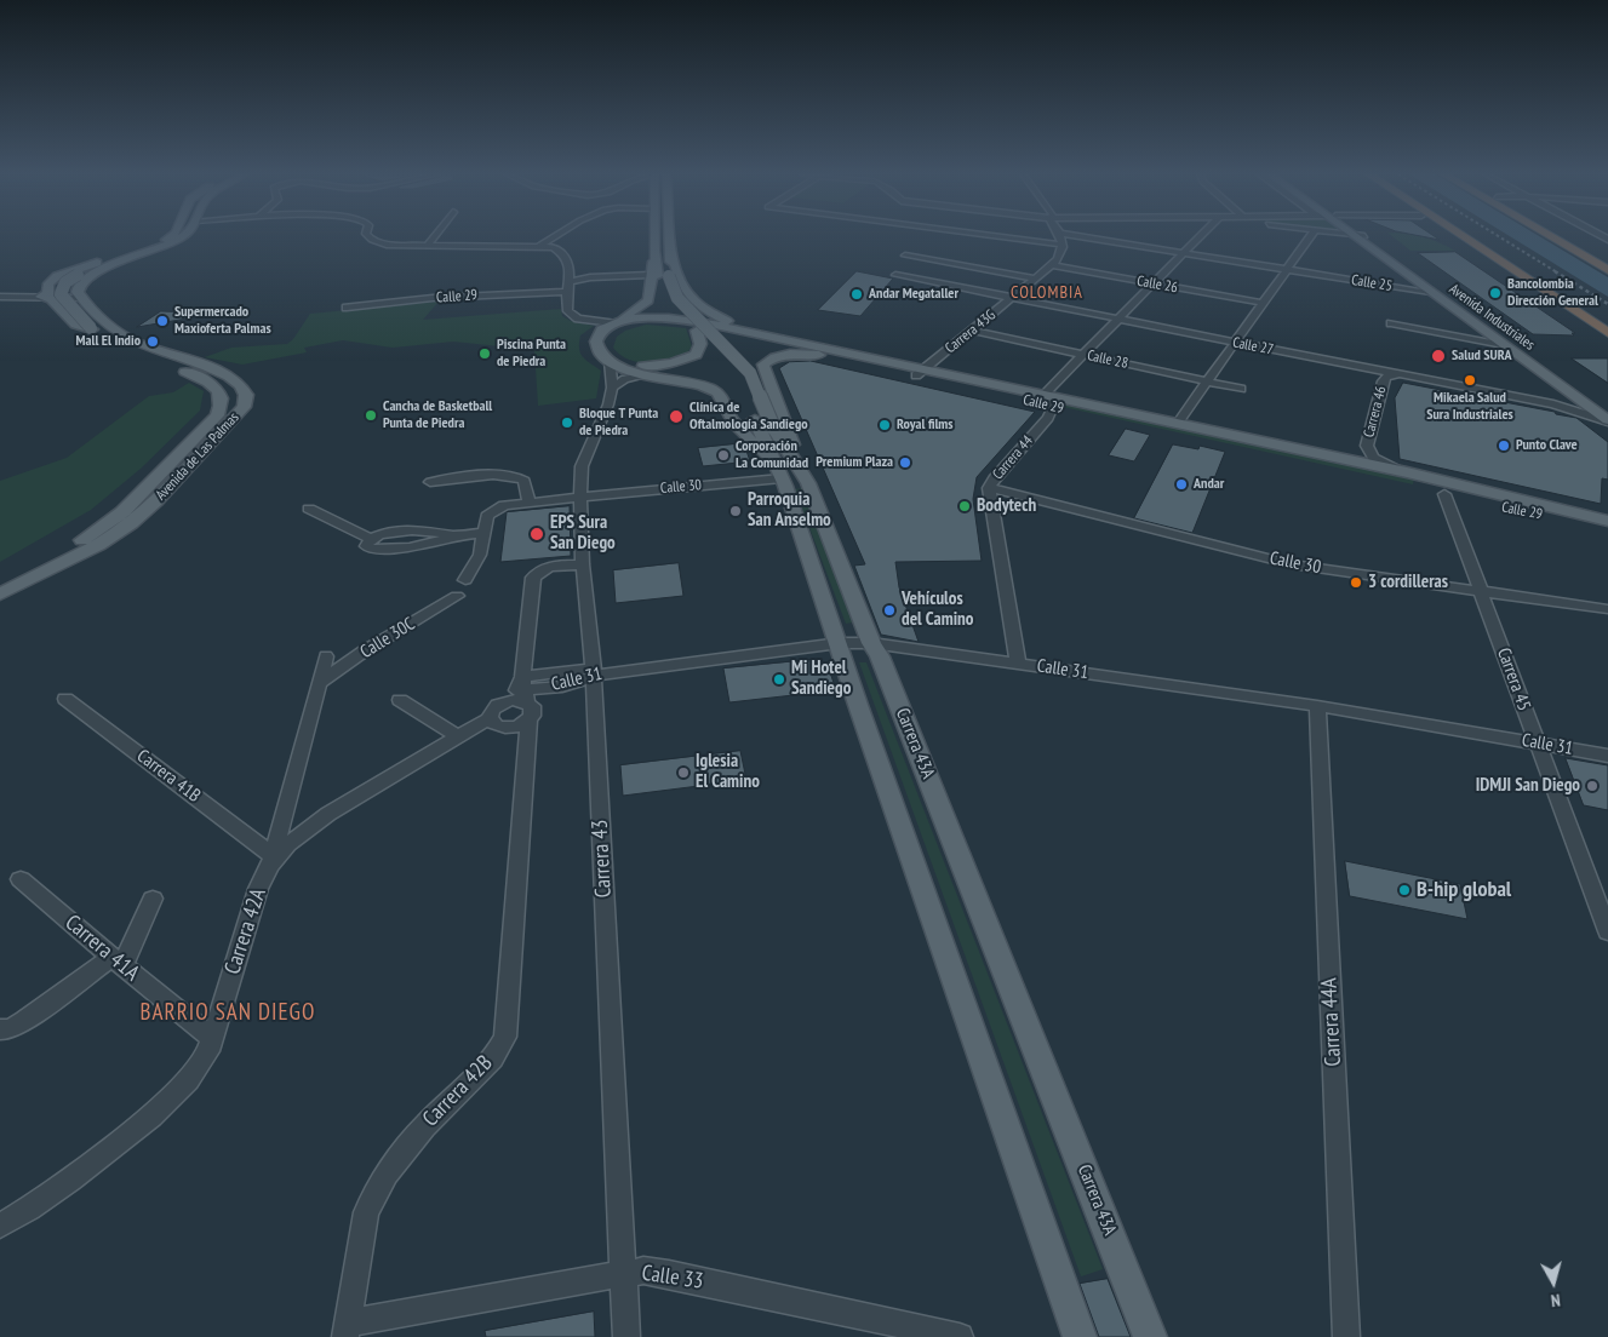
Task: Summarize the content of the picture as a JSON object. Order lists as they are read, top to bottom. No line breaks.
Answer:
{"streets":{"main road":["Calle 29","Avenida Industriales","Avenida de Las Palmas","Carrera 43A"],"street":["Calle 25","Calle 26","Carrera 43G","Calle 27","Calle 28","Carrera 46","Carrera 44","Calle 30","Calle 30C","Calle 31","Carrera 45","Carrera 41B","Carrera 43","Carrera 42A","Carrera 41A","Carrera 44A","Carrera 42B","Calle 33"]},"crossings":[["Calle 25","Avenida Industriales"],["Calle 25","Carrera 44"],["Calle 26","Carrera 43G"],["Calle 26","Carrera 44"],["Calle 29","Carrera 43G"],["Calle 29","Carrera 46"],["Calle 29","Carrera 44"],["Calle 29","Carrera 45"],["Avenida Industriales","Calle 27"],["Carrera 43G","Calle 27"],["Carrera 43G","Calle 28"],["Calle 27","Carrera 46"],["Calle 27","Carrera 44"],["Calle 28","Carrera 44"],["Carrera 44","Calle 30"],["Carrera 44","Calle 31"],["Calle 30","Carrera 45"],["Calle 30","Carrera 43"],["Calle 30C","Carrera 42A"],["Calle 31","Carrera 45"],["Calle 31","Carrera 43A"],["Calle 31","Carrera 43"],["Calle 31","Carrera 44A"],["Calle 31","Carrera 42B"],["Carrera 41B","Carrera 42A"],["Carrera 43","Carrera 42B"],["Carrera 43","Calle 33"],["Carrera 42A","Carrera 41A"],["Carrera 42B","Calle 33"]],"districts":["COLOMBIA","BARRIO SAN DIEGO"],"places":["Bancolombia Dirección General","Andar Megataller","Supermercado Maxioferta Palmas","Mall El Indio","Piscina Punta de Piedra","Salud SURA","Mikaela Salud Sura Industriales","Cancha de Basketball Punta de Piedra","Clínica de Oftalmología Sandiego","Bloque T Punta de Piedra","Royal films","Punto Clave","Corporación La Comunidad","Premium Plaza","Andar","Bodytech","Parroquia San Anselmo","EPS Sura San Diego","3 cordilleras","Vehículos del Camino","Mi Hotel Sandiego","Iglesia El Camino","IDMJI San Diego","B-hip global"],"north":"bottom"}
